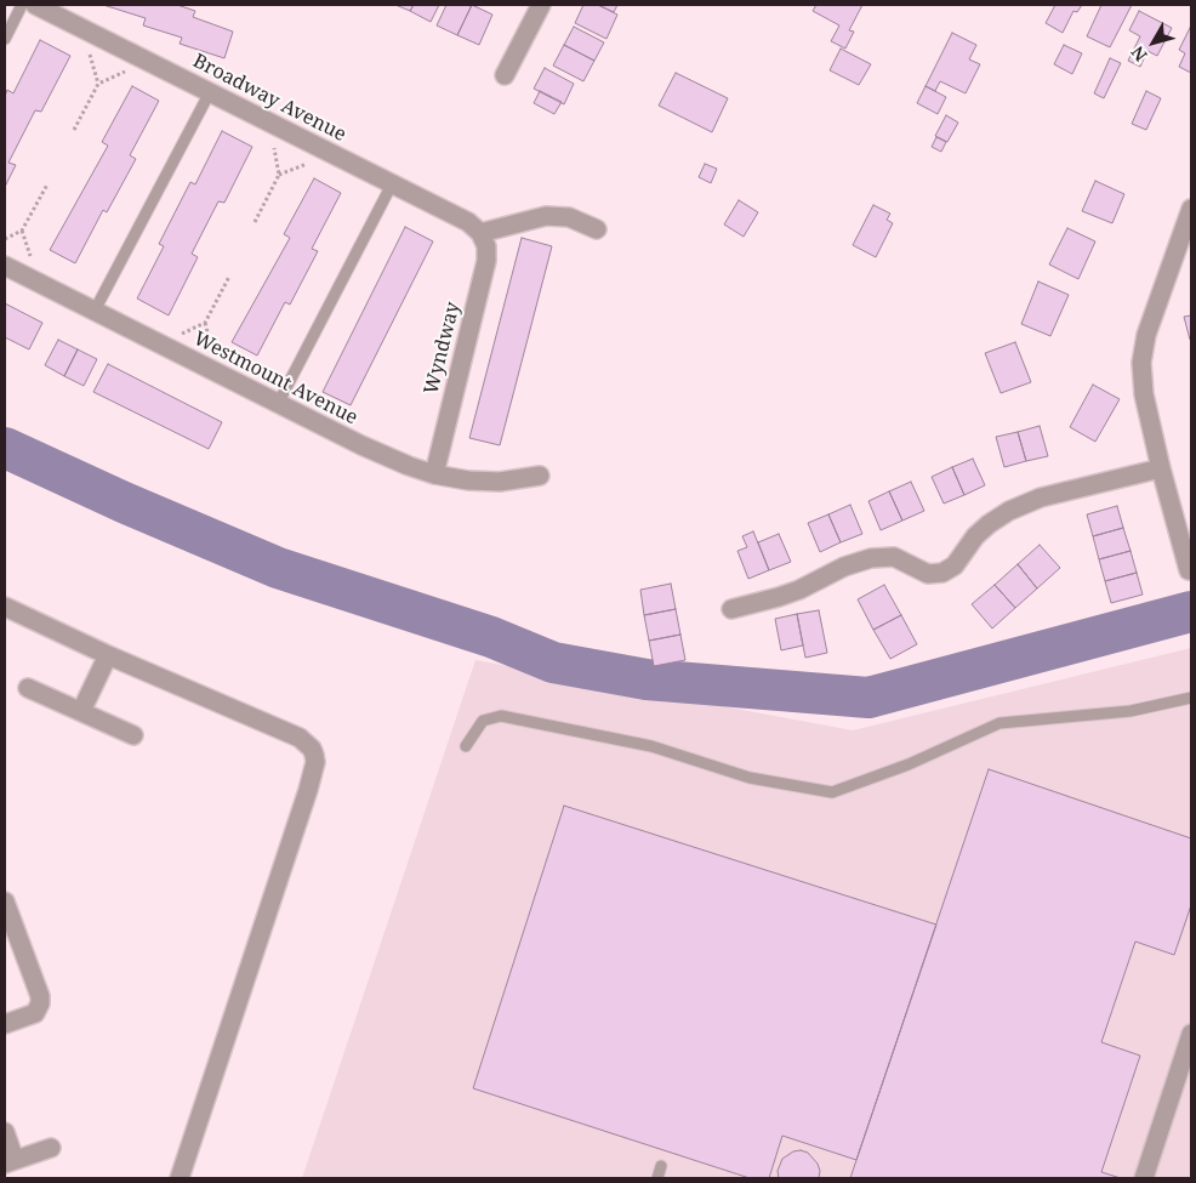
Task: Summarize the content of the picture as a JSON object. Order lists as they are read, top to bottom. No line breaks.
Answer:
{"streets":{"street":["Broadway Avenue","Wyndway","Westmount Avenue"]},"crossings":[["Broadway Avenue","Wyndway"],["Wyndway","Westmount Avenue"]],"north":"bottom left"}
